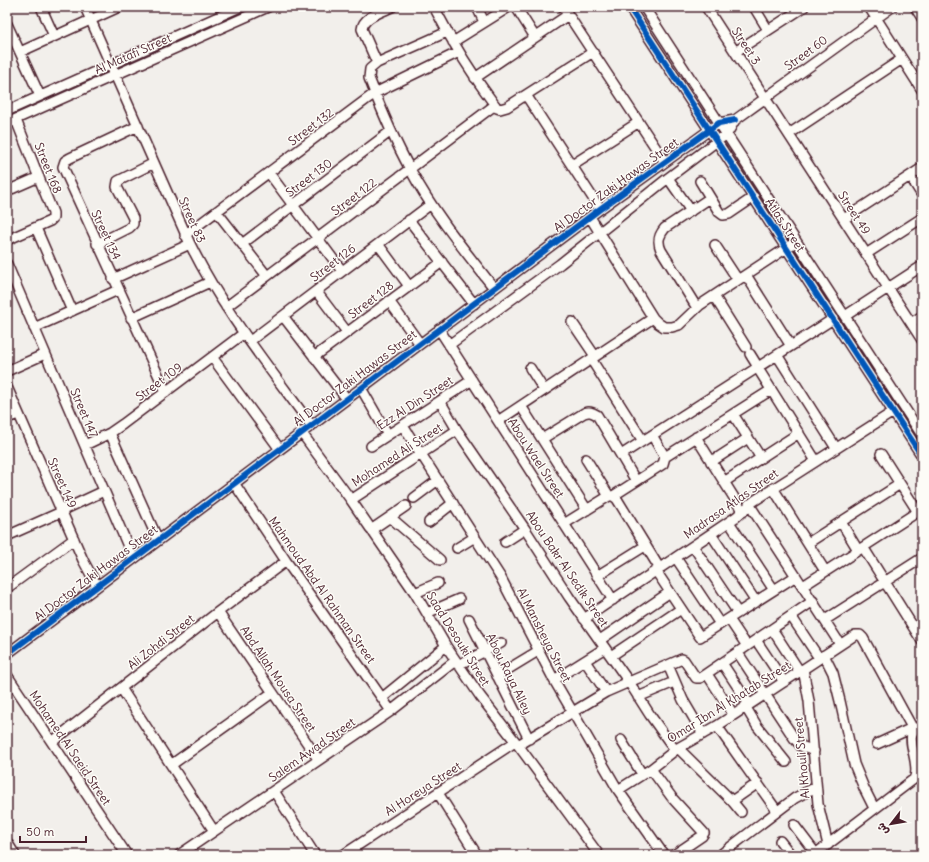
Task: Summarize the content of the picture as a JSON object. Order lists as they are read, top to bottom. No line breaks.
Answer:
{"streets":{"street":["Street 3","Street 60","Al Matafi Street","Street 132","Street 168","Street 130","Al Doctor Zaki Hawas Street","Street 122","Street 49","Street 83","Atlas Street","Street 134","Street 126","Street 128","Street 109","Ezz Al Din Street","Street 147","Mohamed Ali Street","Abou Wael Street","Street 149","Madrasa Atlas Street","Abou Bakr Al Sedik Street","Mahmoud Abd Al Rahman Street","Al Mansheya Street","Saad Desouki Street","Ali Zohdi Street","Abou Raya Alley","Abd Allah Mousa Street","Omar Ibn Al Khatab Street","Mohamed Al Saeid Street","Salem Awad Street","Al Khouli Street","Al Horeya Street"]},"crossings":[["Street 3","Street 60"],["Street 3","Street 49"],["Street 60","Al Doctor Zaki Hawas Street"],["Street 60","Street 49"],["Street 60","Atlas Street"],["Al Matafi Street","Street 168"],["Al Matafi Street","Street 83"],["Street 132","Street 83"],["Al Doctor Zaki Hawas Street","Street 83"],["Al Doctor Zaki Hawas Street","Atlas Street"],["Al Doctor Zaki Hawas Street","Street 147"],["Al Doctor Zaki Hawas Street","Abou Wael Street"],["Al Doctor Zaki Hawas Street","Street 149"],["Al Doctor Zaki Hawas Street","Mahmoud Abd Al Rahman Street"],["Al Doctor Zaki Hawas Street","Saad Desouki Street"],["Street 122","Street 83"],["Street 83","Street 134"],["Street 83","Street 126"],["Street 83","Street 109"],["Atlas Street","Madrasa Atlas Street"],["Street 134","Street 109"],["Street 109","Street 147"],["Ezz Al Din Street","Abou Wael Street"],["Ezz Al Din Street","Abou Bakr Al Sedik Street"],["Ezz Al Din Street","Al Mansheya Street"],["Mohamed Ali Street","Abou Bakr Al Sedik Street"],["Mohamed Ali Street","Al Mansheya Street"],["Mohamed Ali Street","Saad Desouki Street"],["Abou Wael Street","Madrasa Atlas Street"],["Madrasa Atlas Street","Abou Bakr Al Sedik Street"],["Abou Bakr Al Sedik Street","Omar Ibn Al Khatab Street"],["Abou Bakr Al Sedik Street","Al Horeya Street"],["Mahmoud Abd Al Rahman Street","Ali Zohdi Street"],["Mahmoud Abd Al Rahman Street","Salem Awad Street"],["Al Mansheya Street","Omar Ibn Al Khatab Street"],["Al Mansheya Street","Al Horeya Street"],["Saad Desouki Street","Salem Awad Street"],["Saad Desouki Street","Al Horeya Street"],["Ali Zohdi Street","Abd Allah Mousa Street"],["Ali Zohdi Street","Mohamed Al Saeid Street"],["Abou Raya Alley","Salem Awad Street"],["Abou Raya Alley","Al Horeya Street"],["Abd Allah Mousa Street","Salem Awad Street"],["Omar Ibn Al Khatab Street","Al Khouli Street"]],"scale_bar":"50 m","north":"bottom left"}
